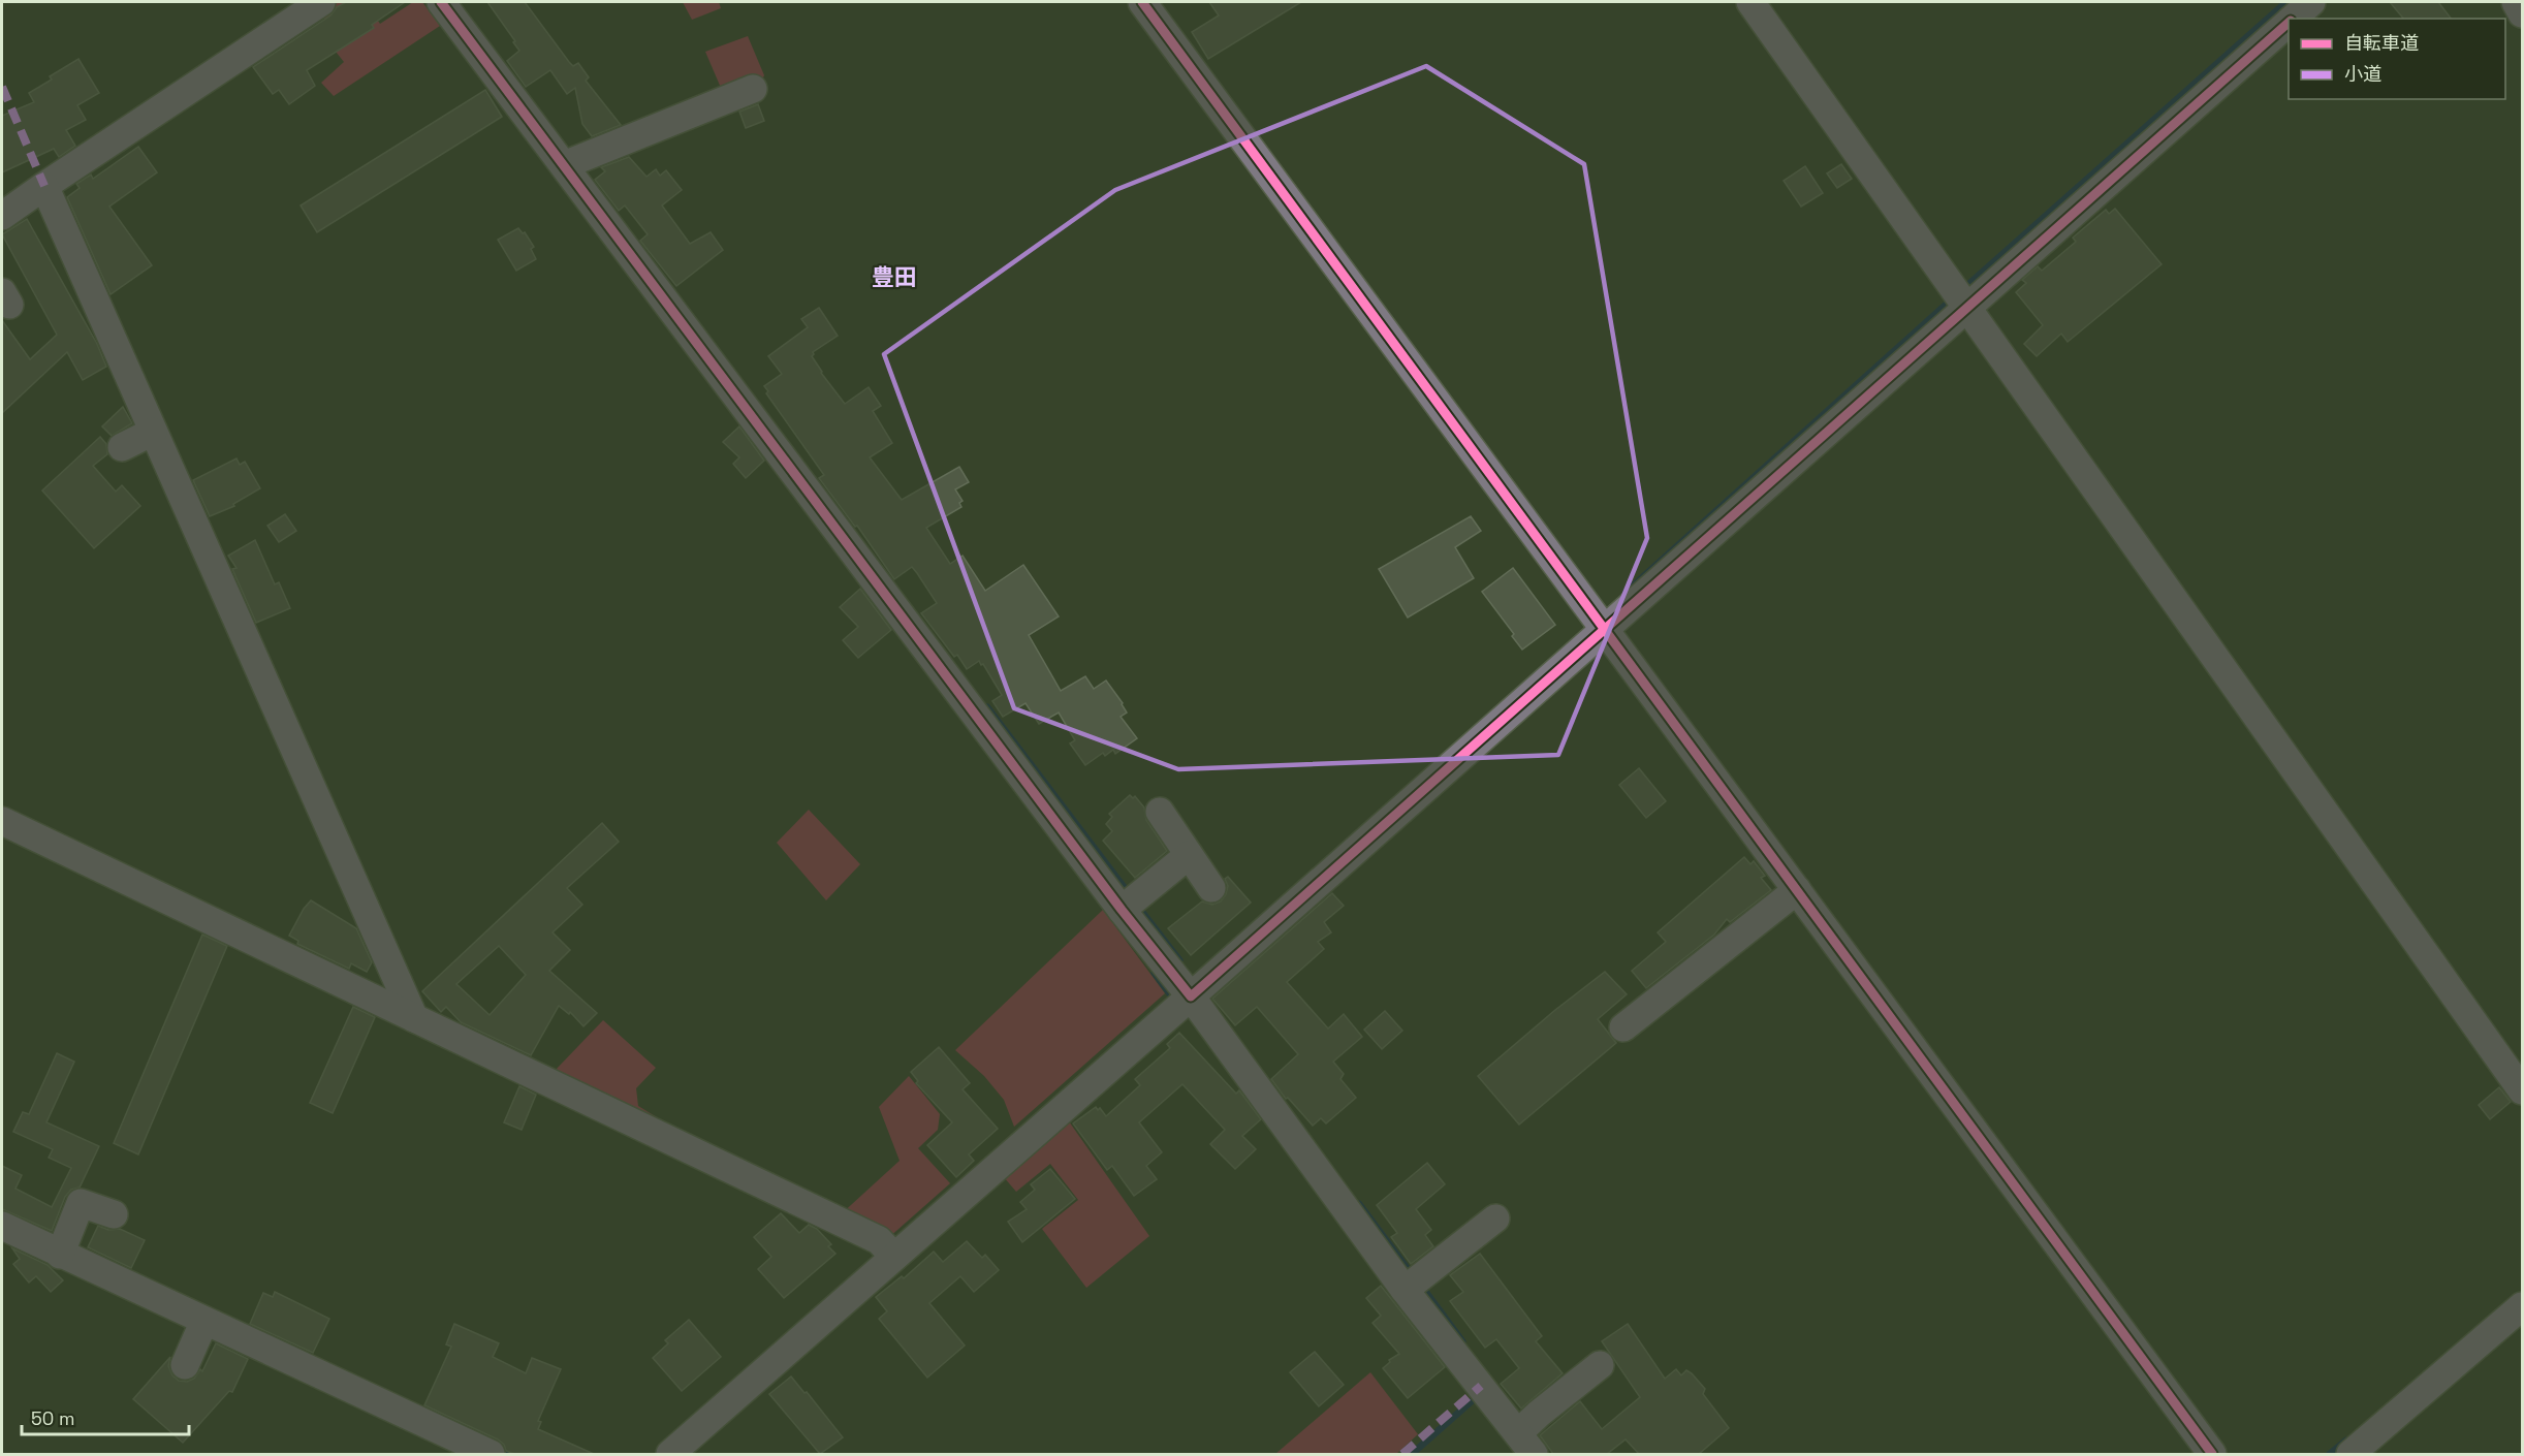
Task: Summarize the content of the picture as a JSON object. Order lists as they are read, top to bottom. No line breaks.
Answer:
{"districts":["豊田"],"legend":["自転車道","小道"],"scale_bar":"50 m"}
